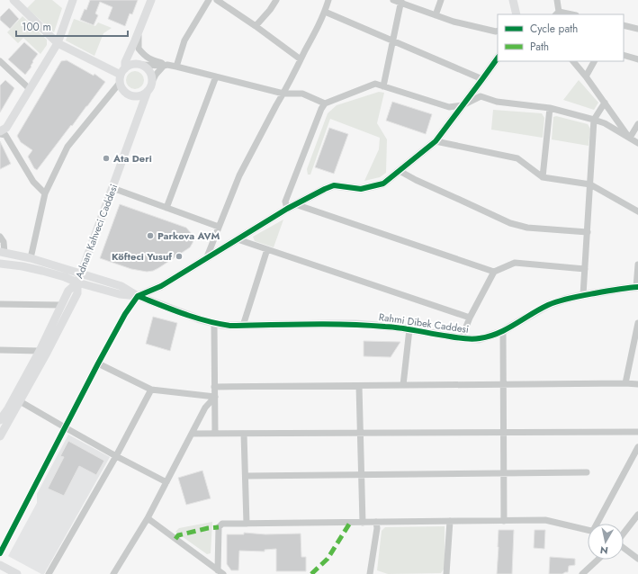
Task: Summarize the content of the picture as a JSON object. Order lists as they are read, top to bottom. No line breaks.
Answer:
{"streets":{"street":["Adnan Kahveci Caddesi","Rahmi Dibek Caddesi"]},"crossings":[["Adnan Kahveci Caddesi","Rahmi Dibek Caddesi"]],"places":["Ata Deri","Parkova AVM","Köfteci Yusuf"],"legend":["Cycle path","Path"],"scale_bar":"100 m","north":"bottom"}
